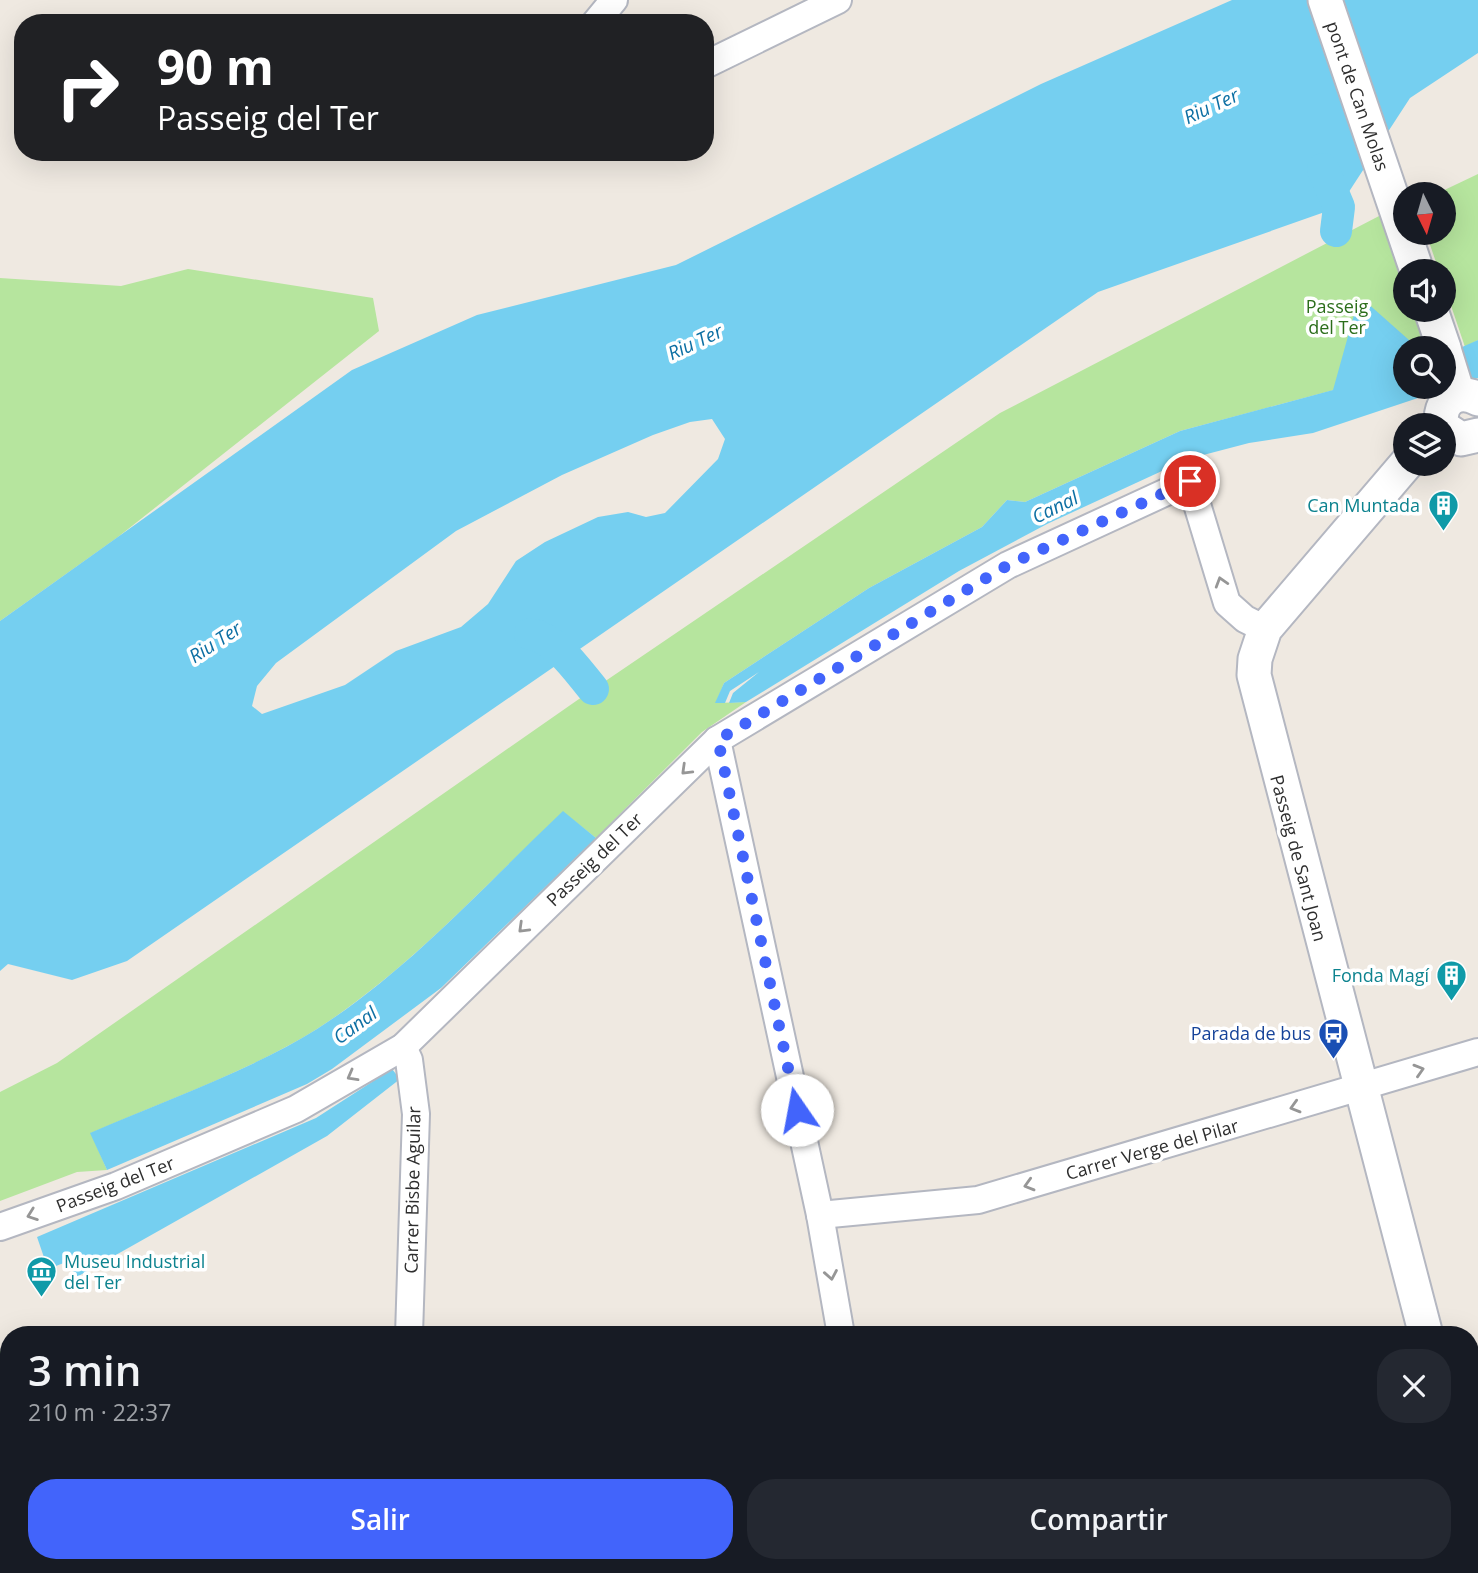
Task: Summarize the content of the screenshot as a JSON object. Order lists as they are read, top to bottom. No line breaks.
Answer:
{"streets":{"street":["pont de Can Molas","Passeig de Sant Joan","Passeig del Ter","Carrer Verge del Pilar","Carrer Bisbe Aguilar"]},"crossings":[["Passeig de Sant Joan","Passeig del Ter"],["Passeig de Sant Joan","Carrer Verge del Pilar"],["Passeig del Ter","Carrer Bisbe Aguilar"]],"one_way":["Passeig del Ter"],"water":["Riu Ter","Canal"],"parks":["Passeig del Ter"],"places":{"building":["Can Muntada","Fonda Magí"],"bus stop":["Parada de bus"],"museum":["Museu Industrial del Ter"]},"north":"bottom","page":{"turn":["90 m","Passeig del Ter"],"heading":["3 min","210 m · 22:37"],"buttons":["Salir","Compartir"]}}
